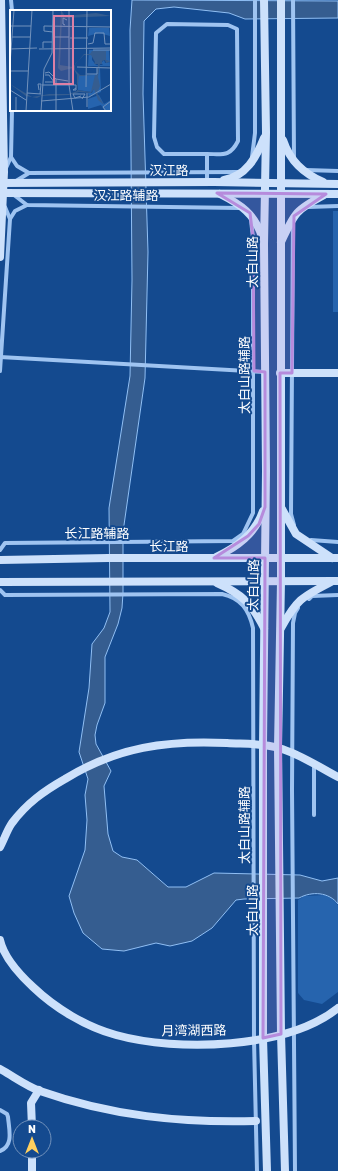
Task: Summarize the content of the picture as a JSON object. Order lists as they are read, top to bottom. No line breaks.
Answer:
{"streets":{"main road":["汉江路","太白山路","长江路","月湾湖西路"],"street":["汉江路辅路","太白山路辅路","长江路辅路"]},"crossings":[["汉江路","太白山路"],["汉江路辅路","太白山路辅路"],["太白山路","长江路"],["太白山路","月湾湖西路"],["太白山路辅路","长江路辅路"],["太白山路辅路","月湾湖西路"]],"north":"top"}
